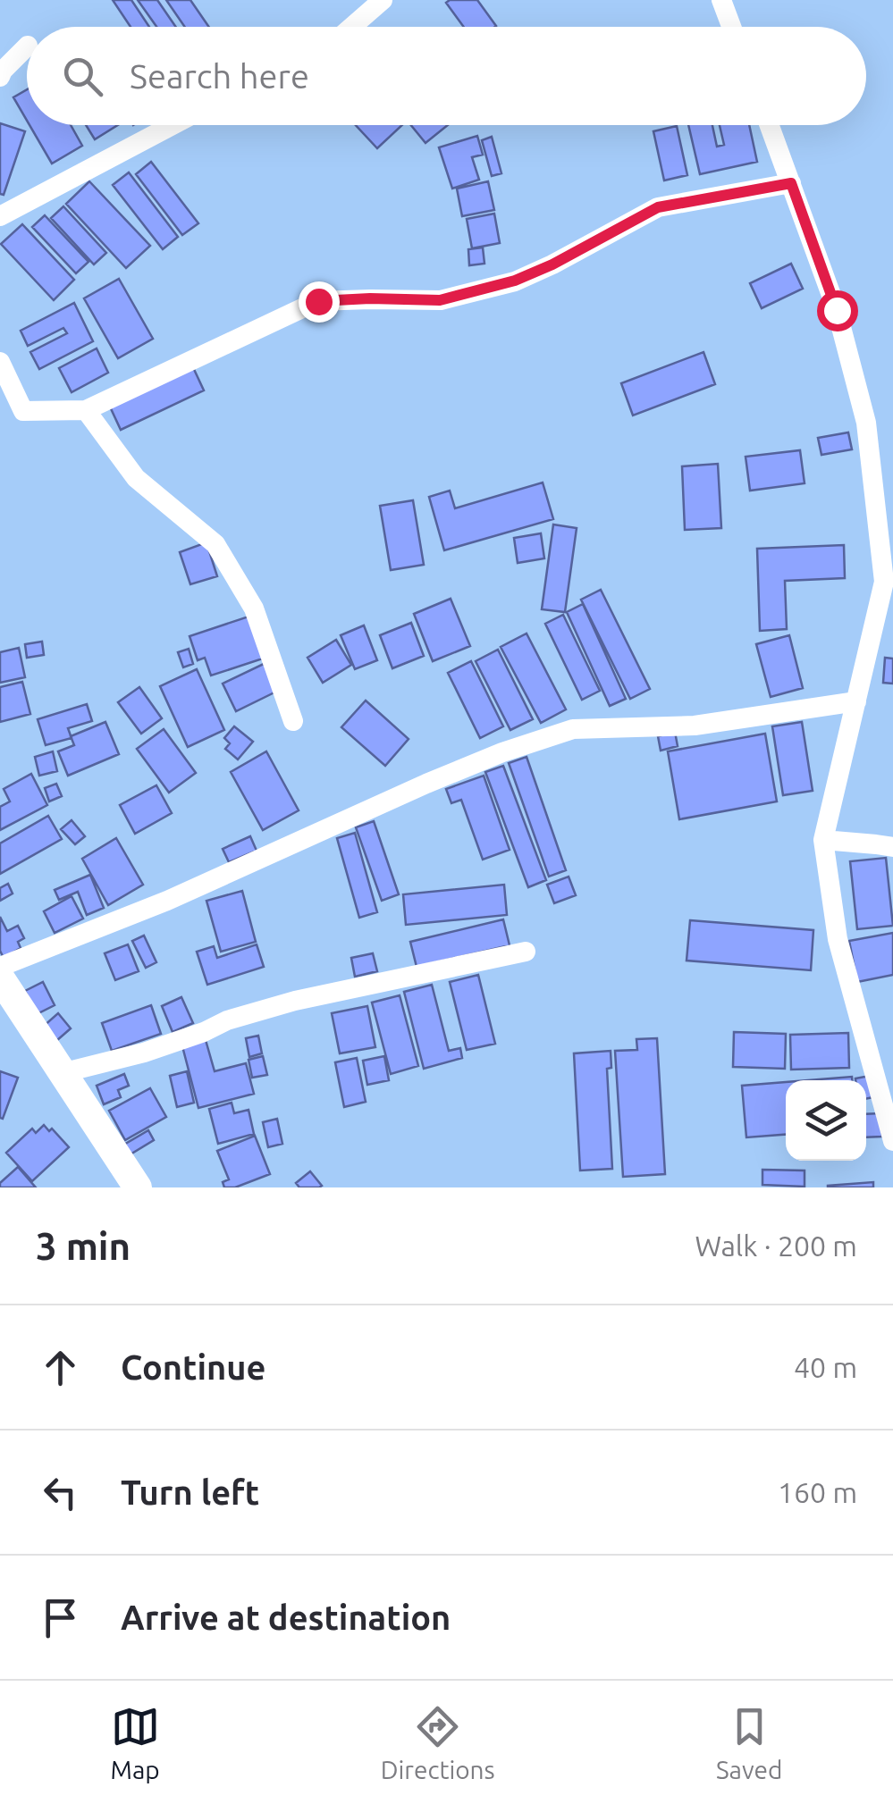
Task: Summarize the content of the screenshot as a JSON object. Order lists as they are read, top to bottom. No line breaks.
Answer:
{"page":{"search":"Search here","heading":["3 min","Walk · 200 m"],"list":[["Continue","40 m"],["Turn left","160 m"],"Arrive at destination"],"nav":["Map","Directions","Saved"]}}
